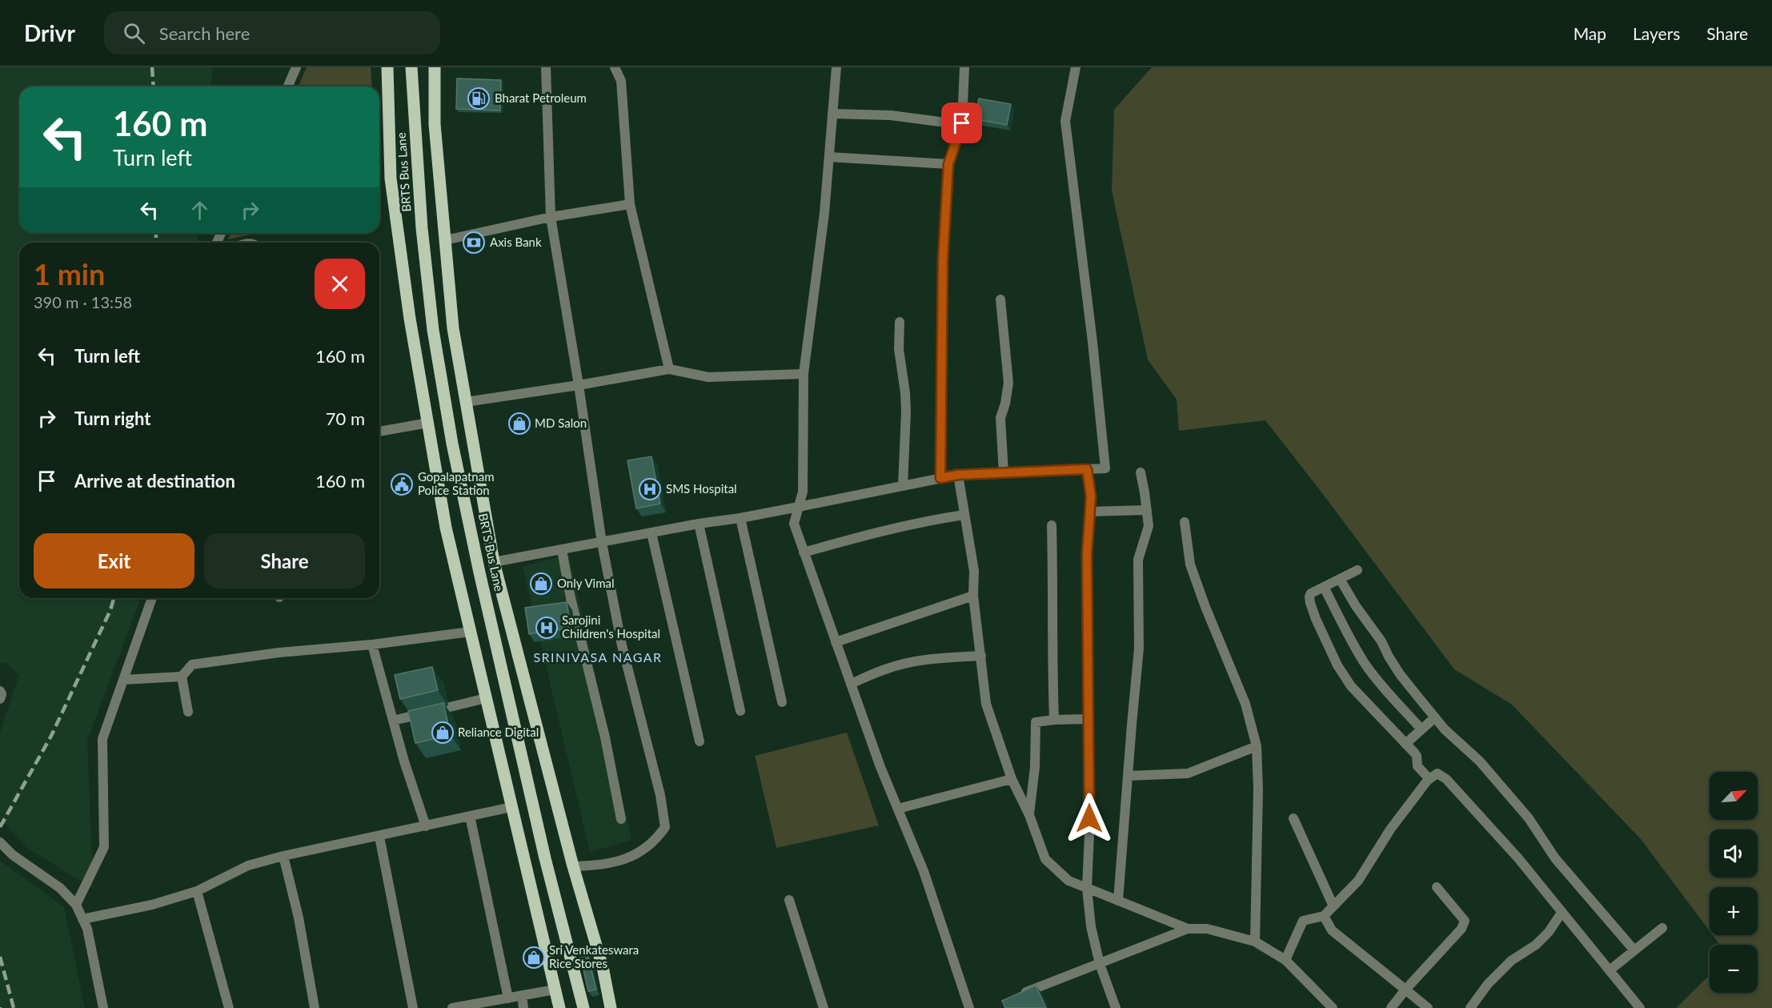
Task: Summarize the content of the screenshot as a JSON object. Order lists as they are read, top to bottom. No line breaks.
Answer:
{"streets":{"main road":["BRTS Bus Lane"]},"districts":["SRINIVASA NAGAR"],"places":{"fuel station":["Bharat Petroleum"],"bank":["Axis Bank"],"shop":["MD Salon","Only Vimal","Reliance Digital","Sri Venkateswara Rice Stores"],"public building":["Gopalapatnam Police Station"],"hospital":["SMS Hospital","Sarojini Children's Hospital"]},"north":"top right","page":{"header":"Drivr","search":"Search here","nav":["Map","Layers","Share"],"turn":["160 m","Turn left"],"heading":["1 min","390 m · 13:58"],"list":[{"name":"Turn left","value":"160 m"},{"name":"Turn right","value":"70 m"},{"name":"Arrive at destination","value":"160 m"}],"buttons":["Exit","Share"],"map_buttons":["+","−"]}}
